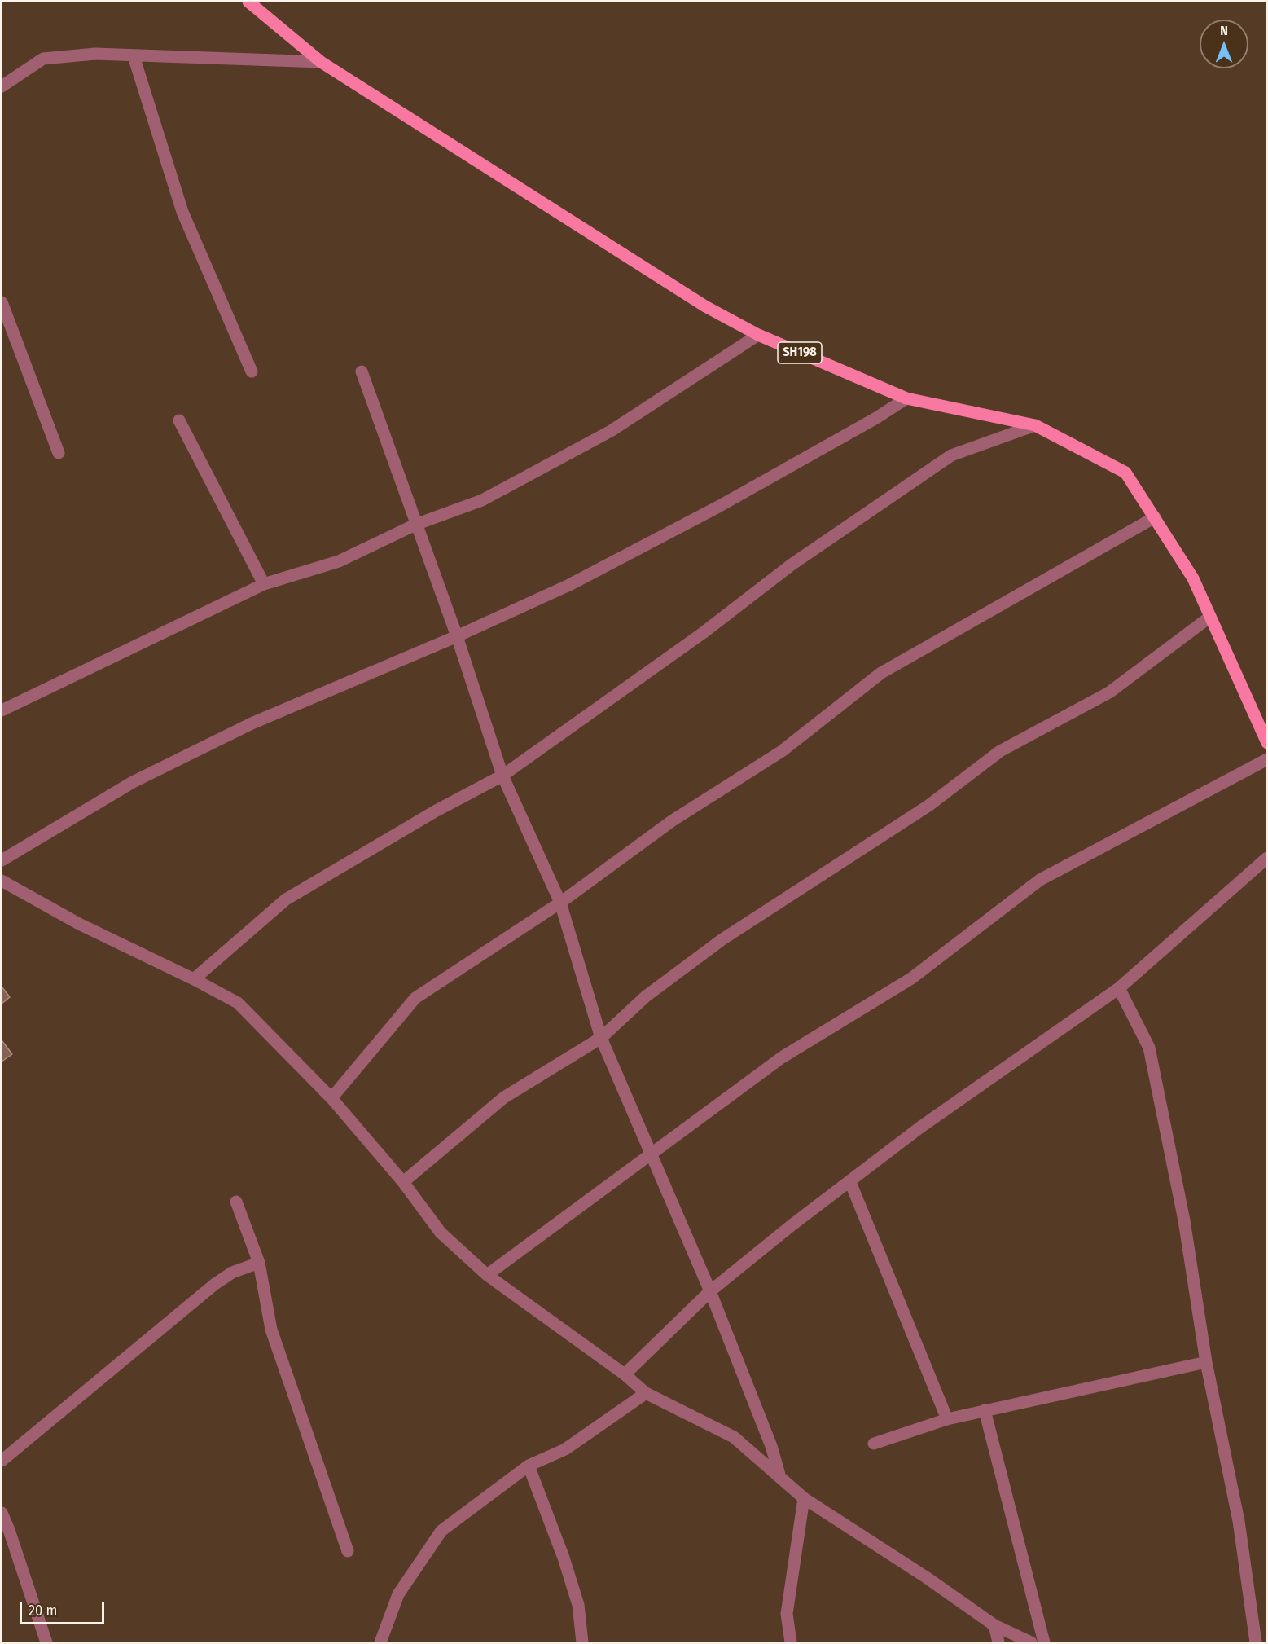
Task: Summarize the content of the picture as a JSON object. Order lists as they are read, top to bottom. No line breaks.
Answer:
{"streets":{"main road":["SH198"]},"scale_bar":"20 m","north":"top"}
